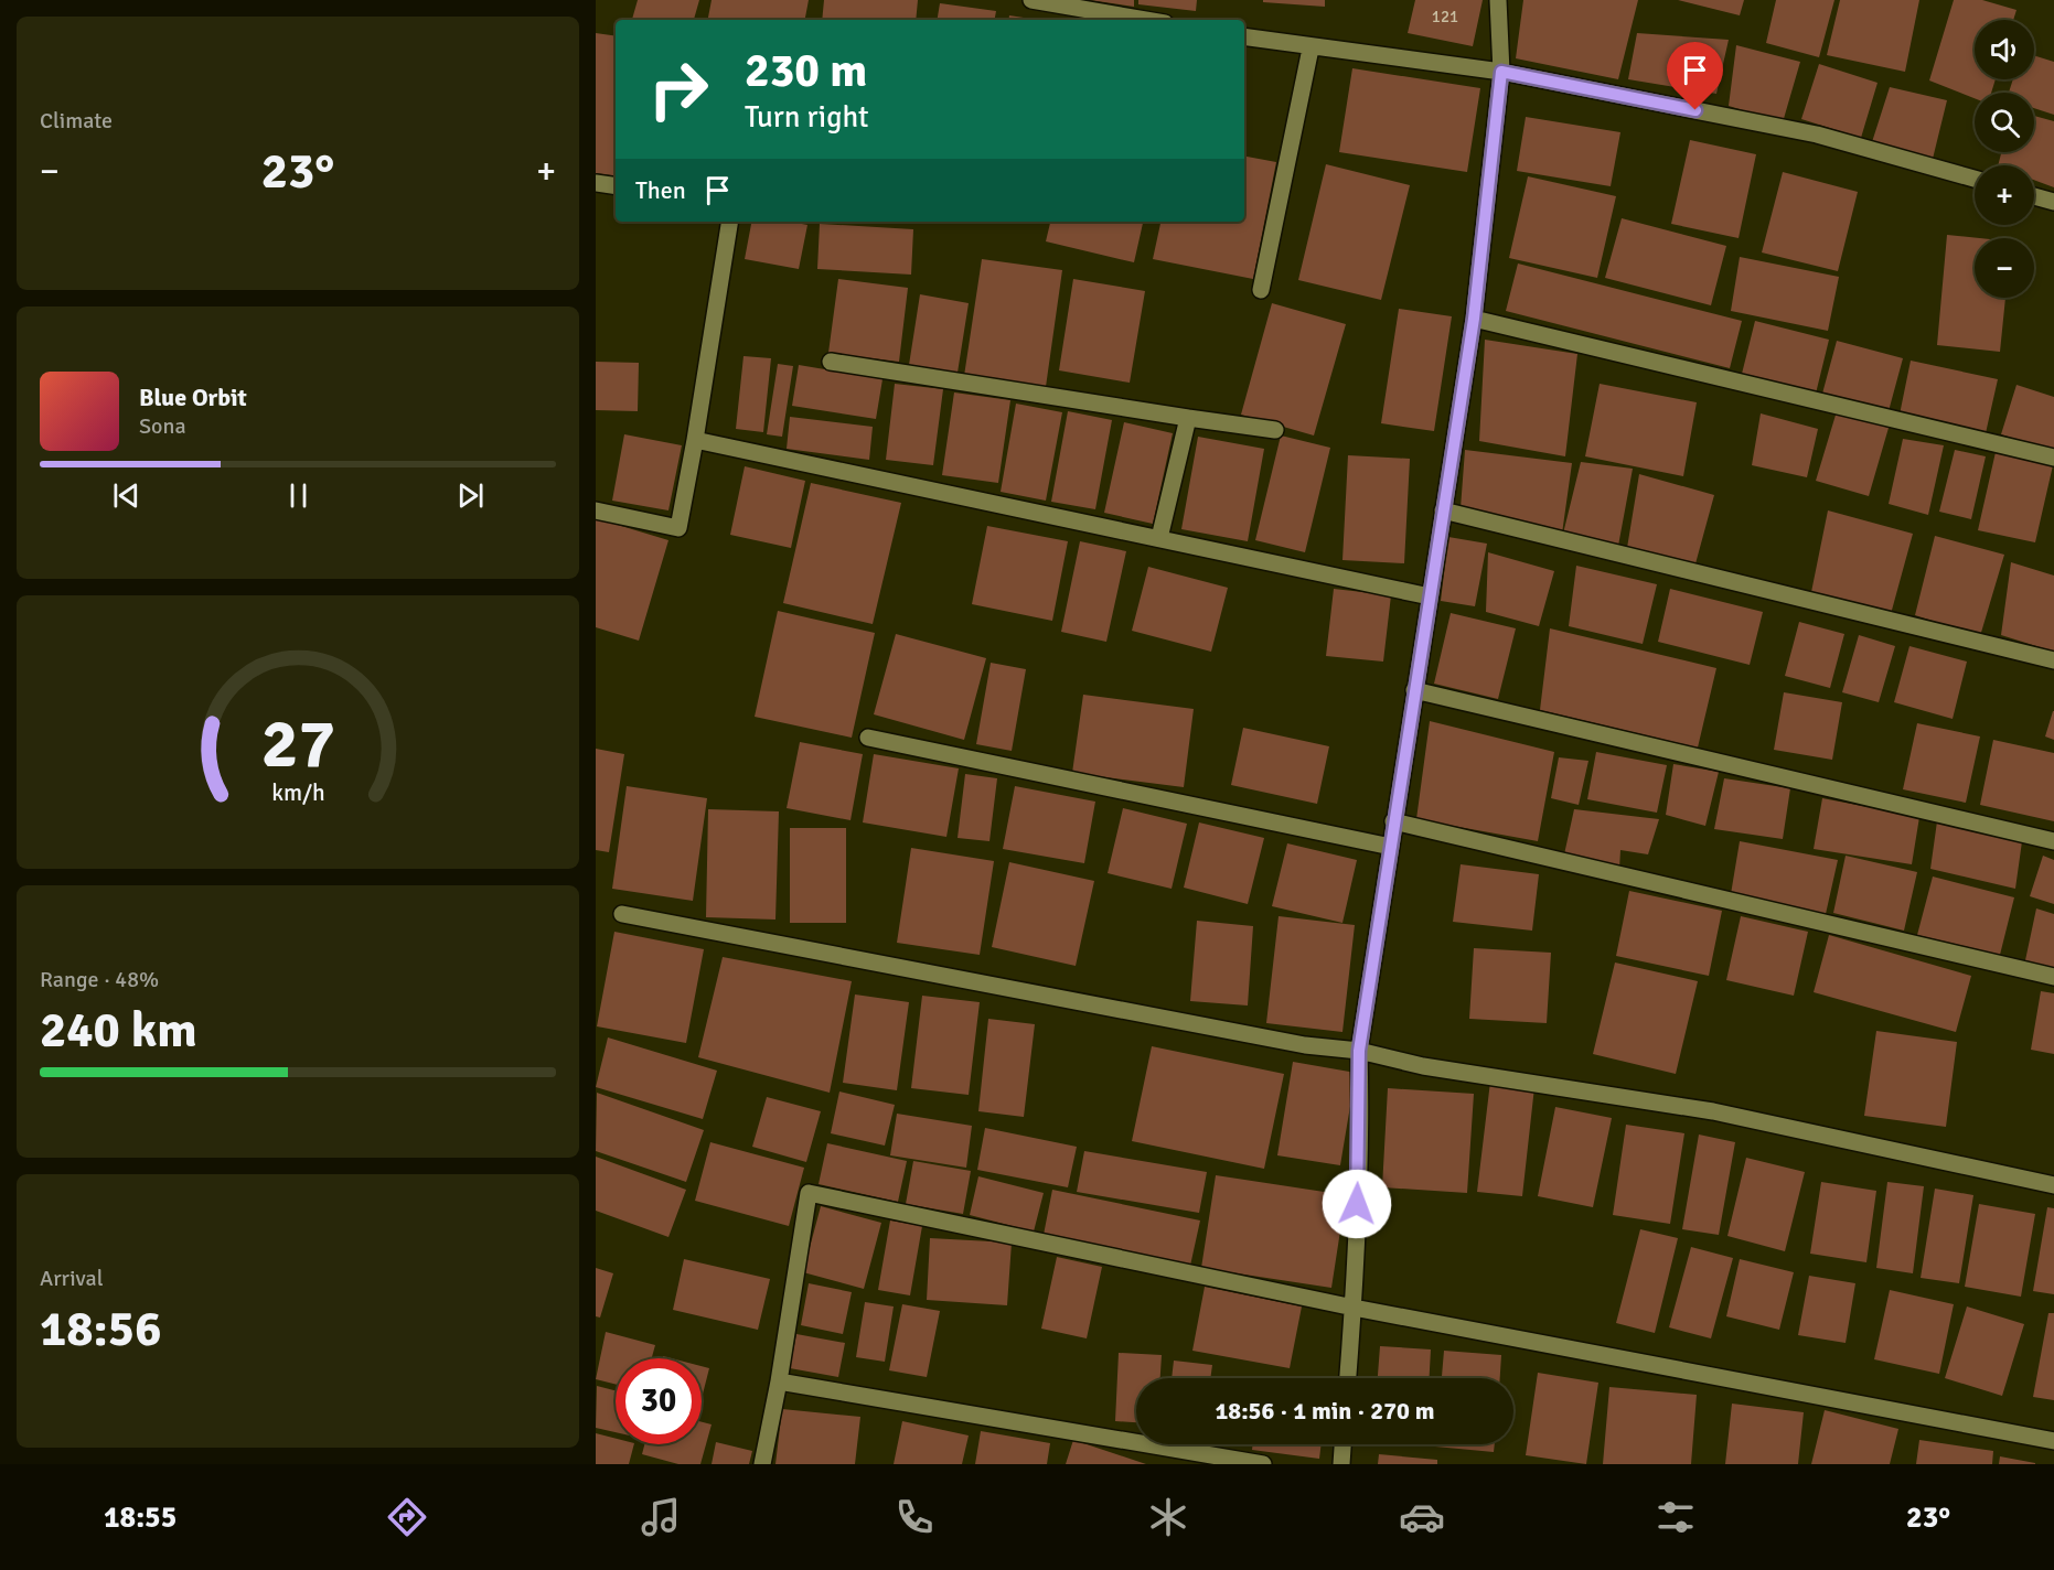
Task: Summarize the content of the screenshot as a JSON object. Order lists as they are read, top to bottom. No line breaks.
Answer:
{"house_numbers":["121"],"page":{"tile":["Climate",["Range · 48%","240 km"],["Arrival","18:56"]],"map_buttons":["+","−"],"turn":["230 m","Turn right"],"heat":["−","23°","+"],"then":"Then","song":["Blue Orbit","Sona"],"limit":"30","trip":"18:56 · 1 min · 270 m","tabs":["18:55","23°"],"gauge":["27","km/h"]}}
